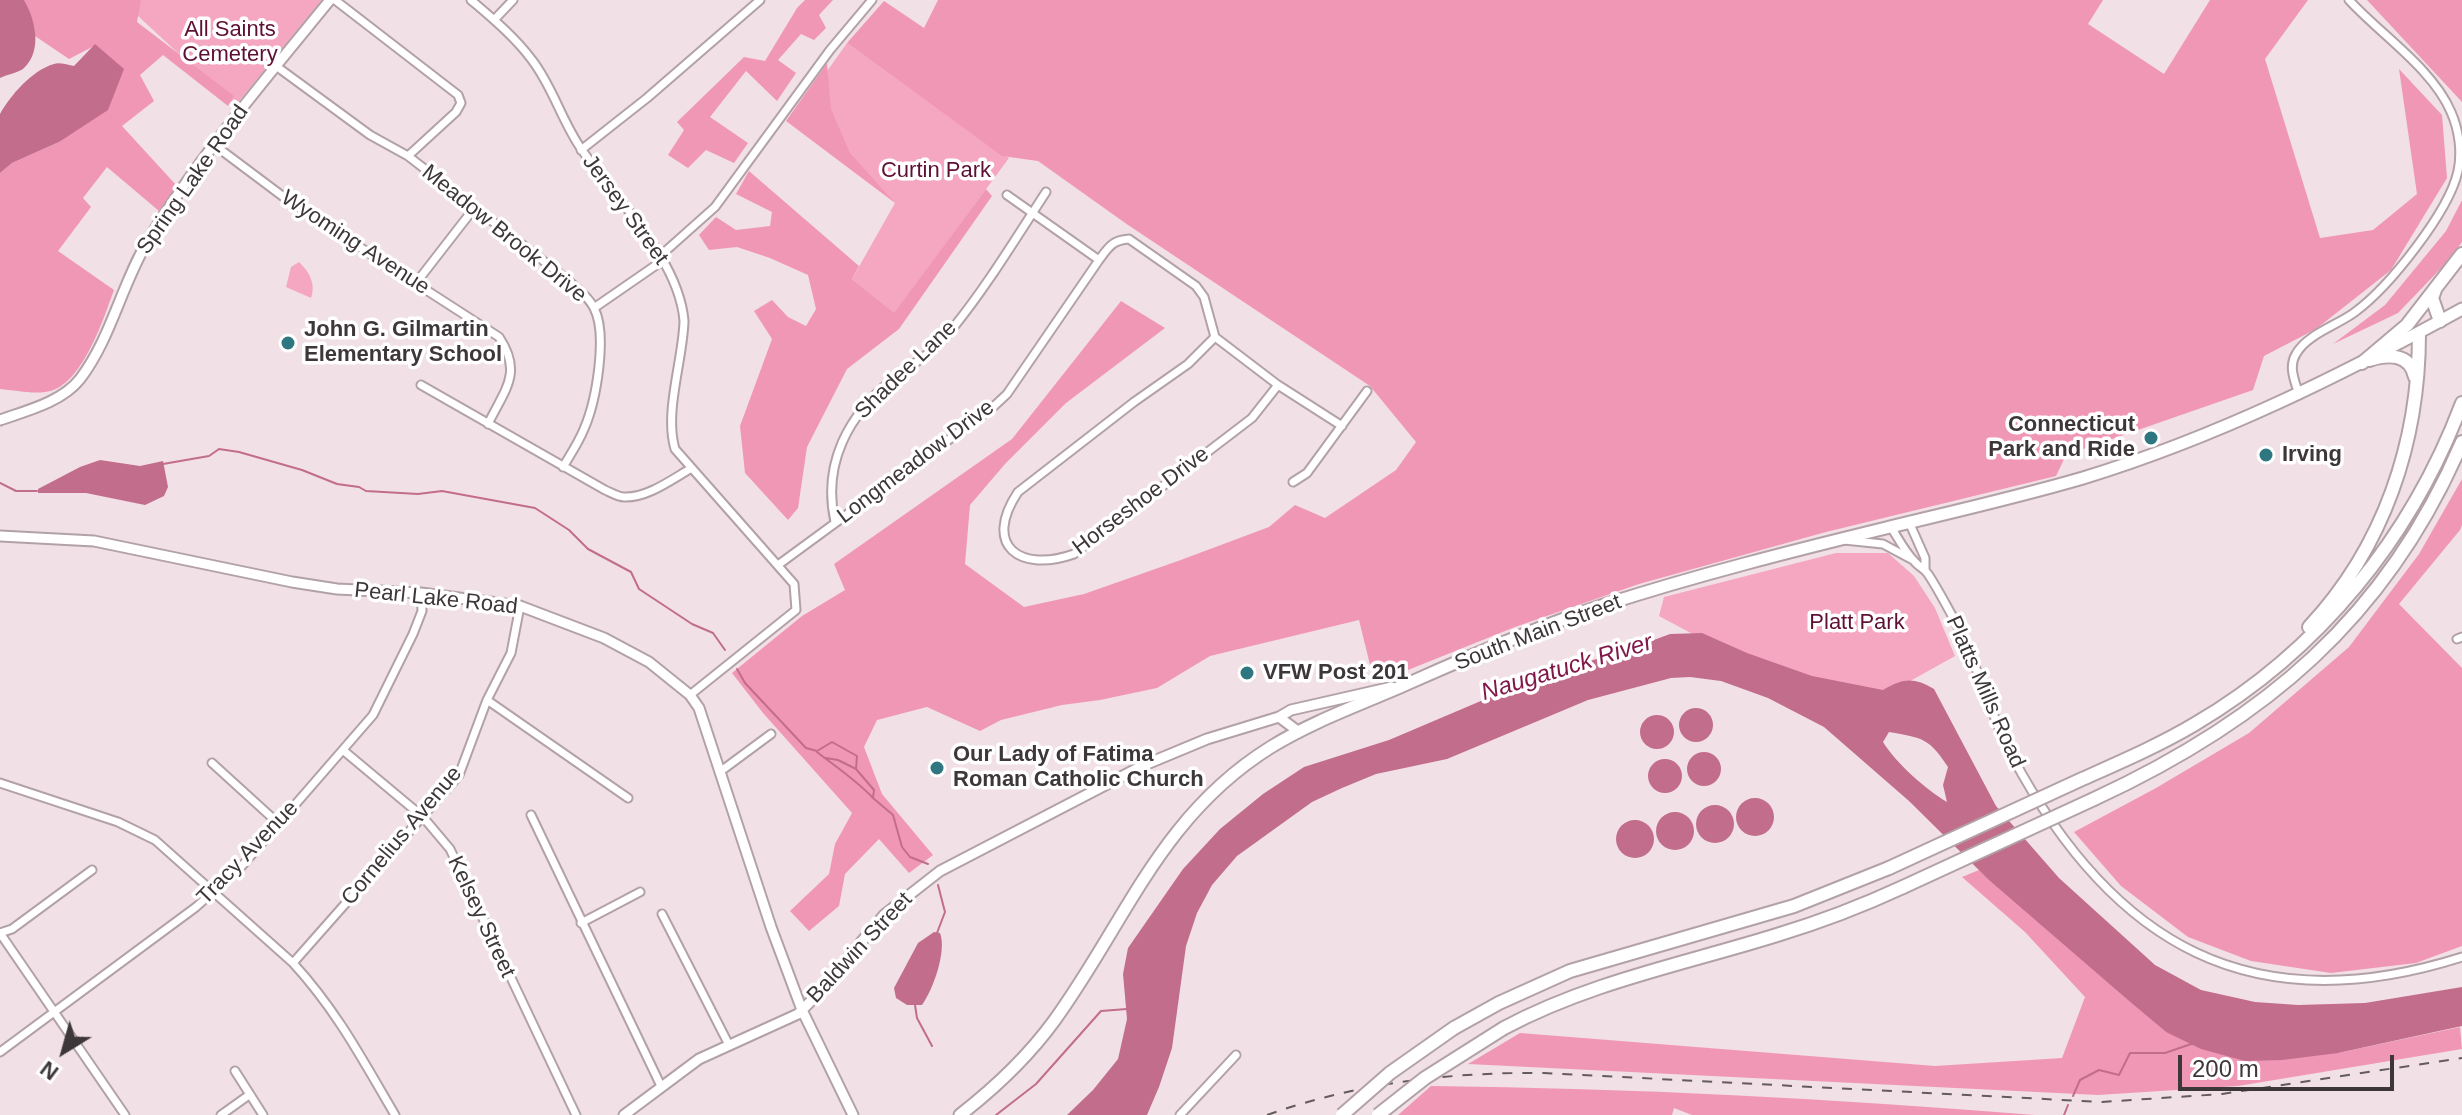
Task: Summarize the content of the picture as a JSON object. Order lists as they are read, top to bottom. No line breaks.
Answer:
{"streets":{"main road":["Spring Lake Road","Pearl Lake Road","South Main Street","Baldwin Street"],"street":["Jersey Street","Meadow Brook Drive","Wyoming Avenue","Shadee Lane","Longmeadow Drive","Horseshoe Drive","Platts Mills Road","Cornelius Avenue","Tracy Avenue","Kelsey Street"]},"crossings":[["Spring Lake Road","Meadow Brook Drive"],["Spring Lake Road","Wyoming Avenue"],["Jersey Street","Longmeadow Drive"],["Jersey Street","Pearl Lake Road"],["Shadee Lane","Longmeadow Drive"],["Longmeadow Drive","Horseshoe Drive"],["Pearl Lake Road","Cornelius Avenue"],["Pearl Lake Road","Tracy Avenue"],["Pearl Lake Road","Baldwin Street"],["South Main Street","Platts Mills Road"],["South Main Street","Baldwin Street"],["Cornelius Avenue","Kelsey Street"],["Tracy Avenue","Kelsey Street"]],"water":["Naugatuck River"],"parks":["All Saints Cemetery","Curtin Park","Platt Park"],"places":["John G. Gilmartin Elementary School","Connecticut Park and Ride","Irving","VFW Post 201","Our Lady of Fatima Roman Catholic Church"],"scale_bar":"200 m","north":"bottom left"}
